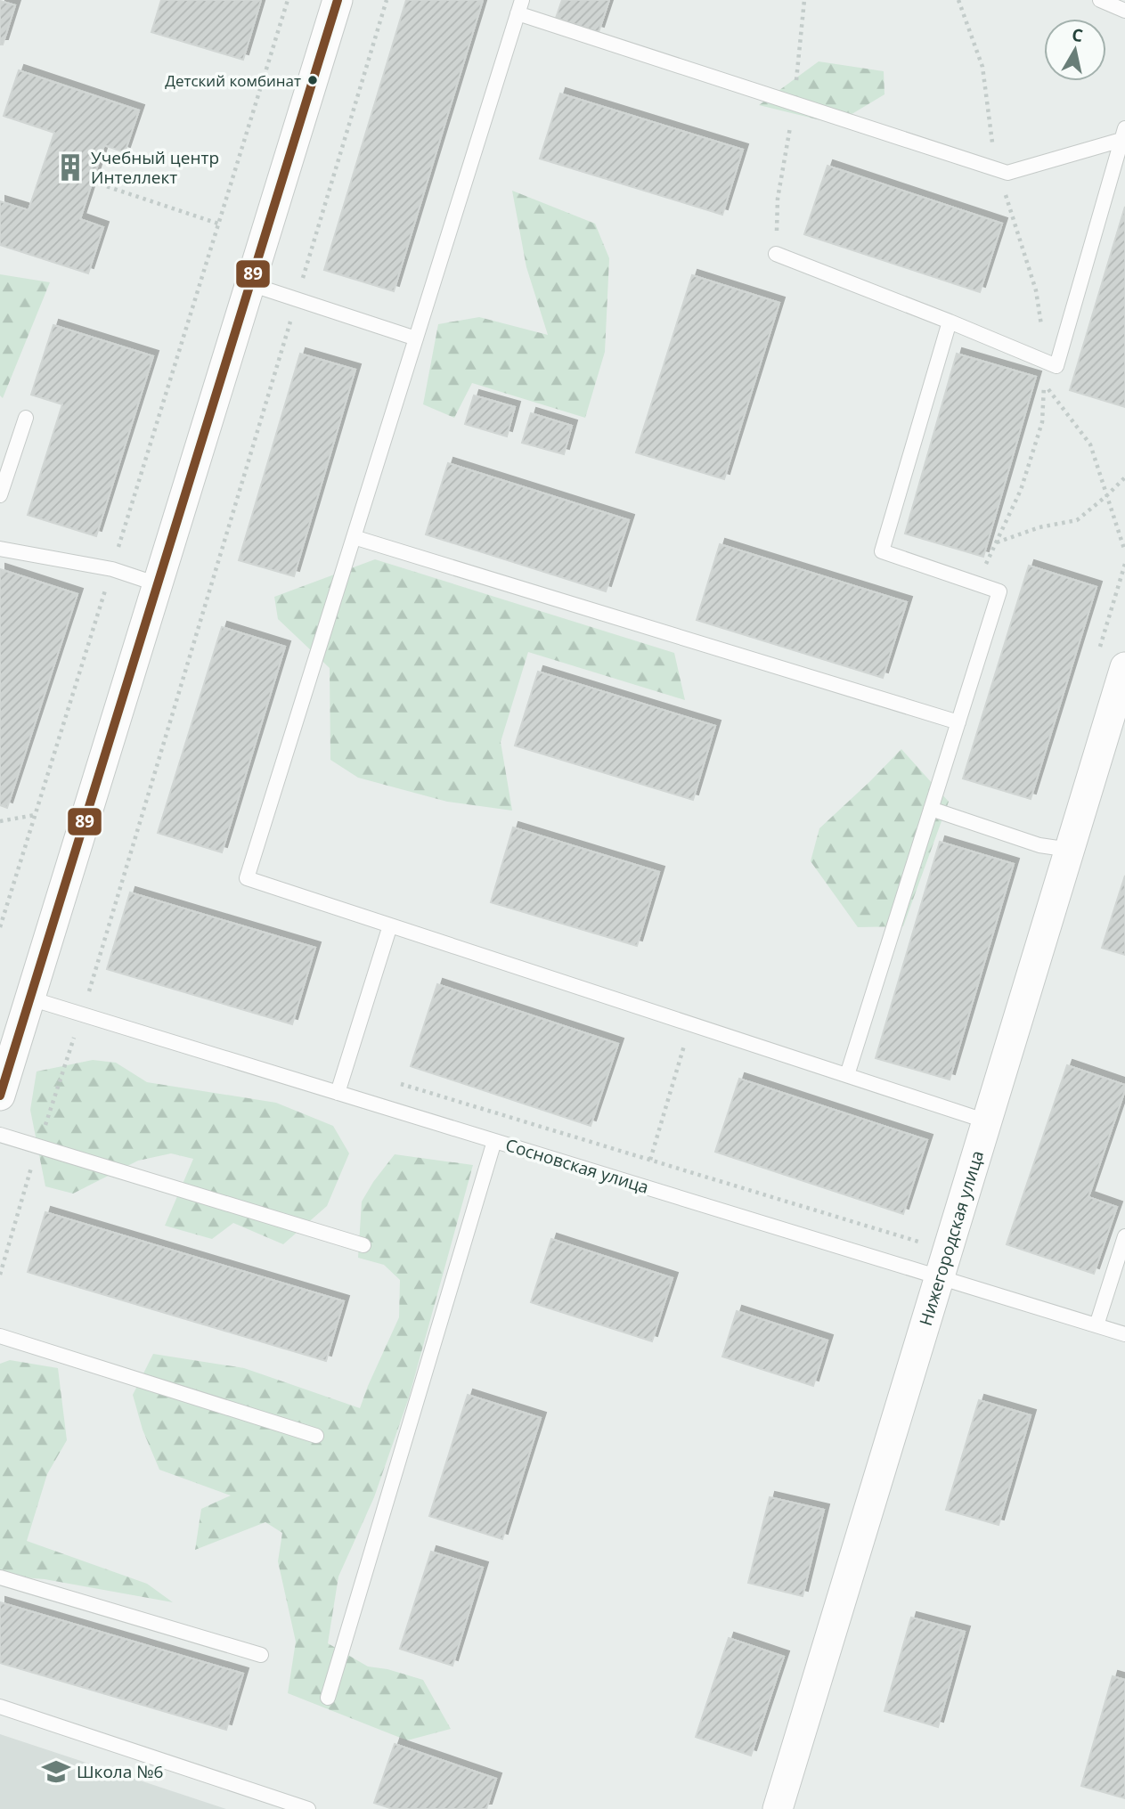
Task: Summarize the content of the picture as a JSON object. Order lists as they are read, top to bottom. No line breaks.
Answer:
{"streets":{"street":["Нижегородская улица"],"lane":["Сосновская улица"]},"crossings":[["Сосновская улица","Нижегородская улица"]],"places":{"other":["Детский комбинат"],"building":["Учебный центр Интеллект"],"school or university":["Школа №6"]},"lines":["transit line 89"],"north":"top"}
